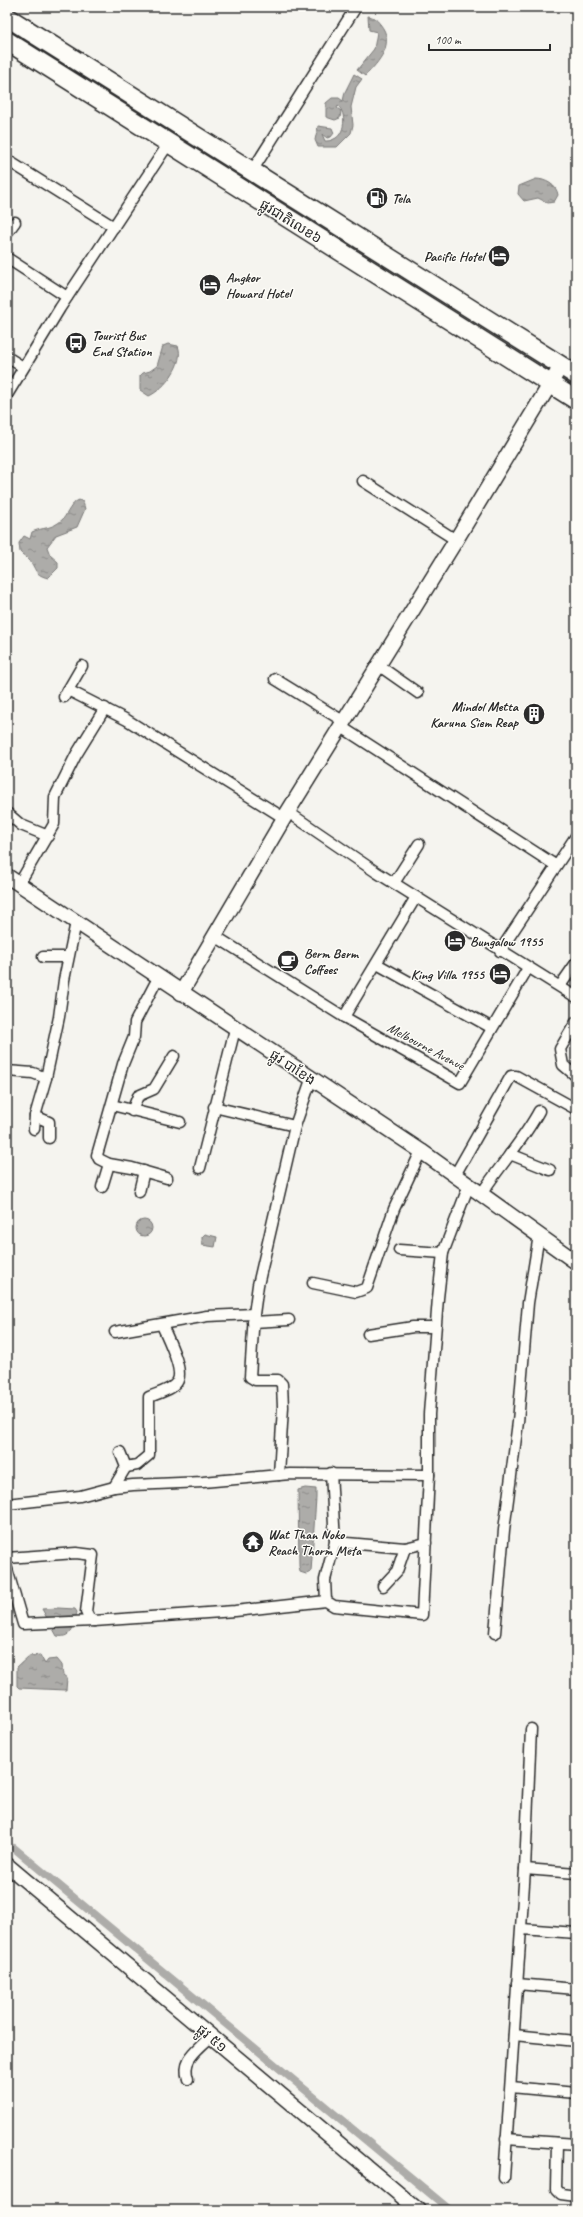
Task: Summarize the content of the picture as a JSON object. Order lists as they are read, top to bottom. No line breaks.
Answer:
{"streets":{"highway":["ផ្លូវជាតិលេខ៦"],"street":["Melbourne Avenue","ផ្លូវ បាខែង","ផ្លូវ ៥១"]},"places":{"fuel station":["Tela"],"hotel":["Pacific Hotel","Angkor Howard Hotel","Bungalow 1955","King Villa 1955"],"bus stop":["Tourist Bus End Station"],"building":["Mindol Metta Karuna Siem Reap"],"cafe":["Berm Berm Coffees"],"temple":["Wat Than Noko Reach Thorm Meta"]},"scale_bar":"100 m"}
